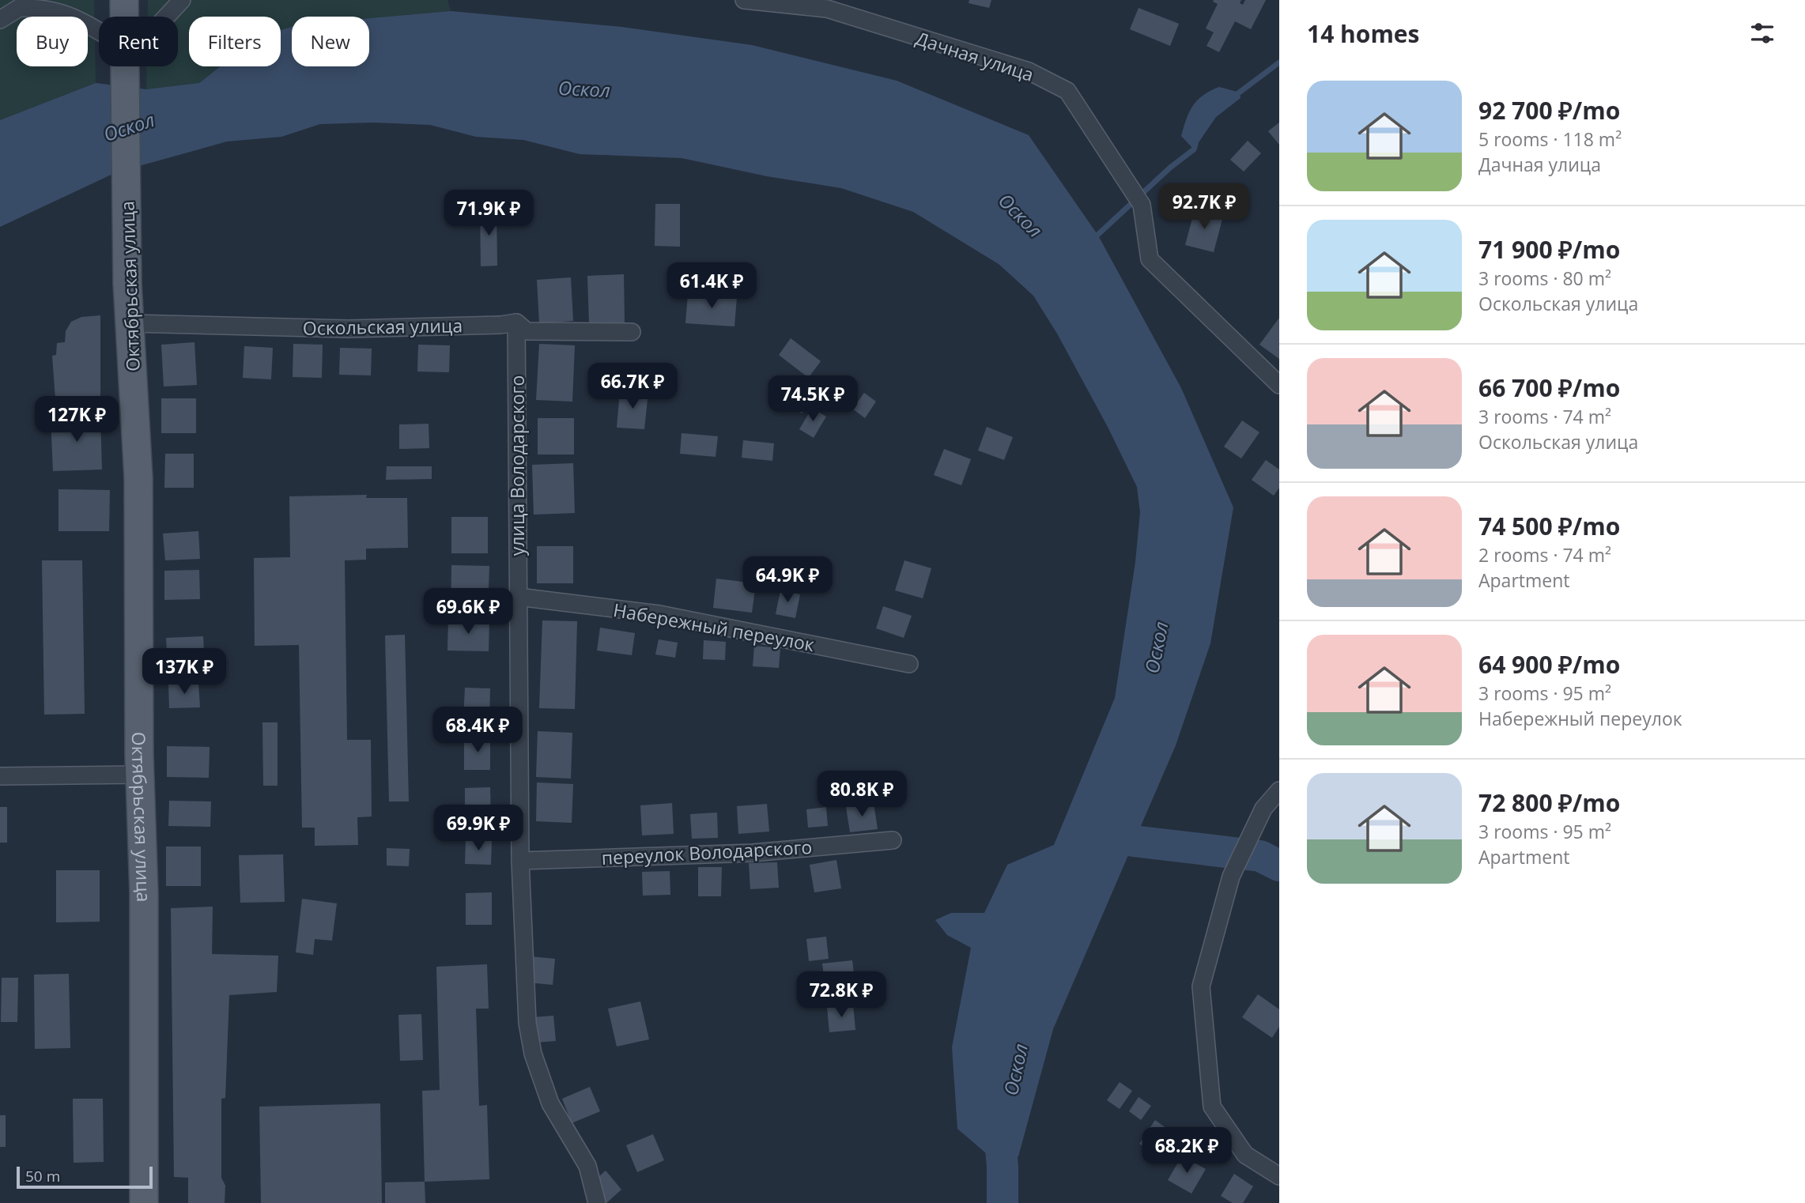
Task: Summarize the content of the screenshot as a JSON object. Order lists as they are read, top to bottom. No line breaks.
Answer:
{"streets":{"main road":["Октябрьская улица"],"street":["Дачная улица","Оскольская улица","улица Володарского","Набережный переулок","переулок Володарского"]},"crossings":[["Октябрьская улица","Оскольская улица"],["Оскольская улица","улица Володарского"],["улица Володарского","Набережный переулок"],["улица Володарского","переулок Володарского"]],"water":["Оскол"],"scale_bar":"50 m","page":{"heading":"14 homes","chip":["Buy","Rent","Filters","New"],"list":[{"name":"92 700 ₽/mo","note":"5 rooms · 118 m² · Дачная улица"},{"name":"71 900 ₽/mo","note":"3 rooms · 80 m² · Оскольская улица"},{"name":"66 700 ₽/mo","note":"3 rooms · 74 m² · Оскольская улица"},{"name":"74 500 ₽/mo","note":"2 rooms · 74 m² · Apartment"},{"name":"64 900 ₽/mo","note":"3 rooms · 95 m² · Набережный переулок"},{"name":"72 800 ₽/mo","note":"3 rooms · 95 m² · Apartment"}],"price":["92.7K ₽","71.9K ₽","61.4K ₽","66.7K ₽","74.5K ₽","127K ₽","64.9K ₽","69.6K ₽","137K ₽","68.4K ₽","80.8K ₽","69.9K ₽","72.8K ₽","68.2K ₽"],"scale":"50 m"}}
